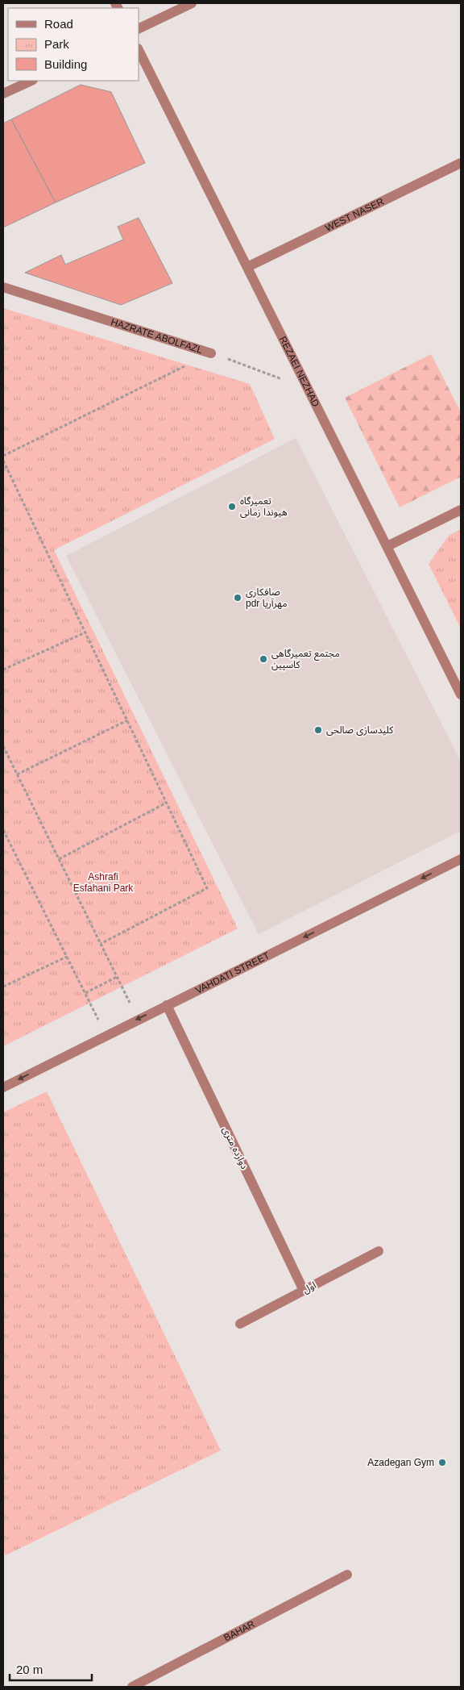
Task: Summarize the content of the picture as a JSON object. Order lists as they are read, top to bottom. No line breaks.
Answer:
{"streets":{"street":["WEST NASER","HAZRATE ABOLFAZL","REZAEI NEZHAD","VAHDATI STREET","دوازده متری","اول","BAHAR"]},"crossings":[["WEST NASER","REZAEI NEZHAD"],["HAZRATE ABOLFAZL","REZAEI NEZHAD"],["VAHDATI STREET","دوازده متری"],["دوازده متری","اول"]],"one_way":["VAHDATI STREET"],"parks":["Ashrafi Esfahani Park"],"places":["تعمیرگاه هیوندا زمانی","صافکاری pdr مهرآریا","مجتمع تعمیرگاهی کاسپین","کلیدسازى صالحى","Azadegan Gym"],"legend":["Road","Park","Building"],"scale_bar":"20 m"}
